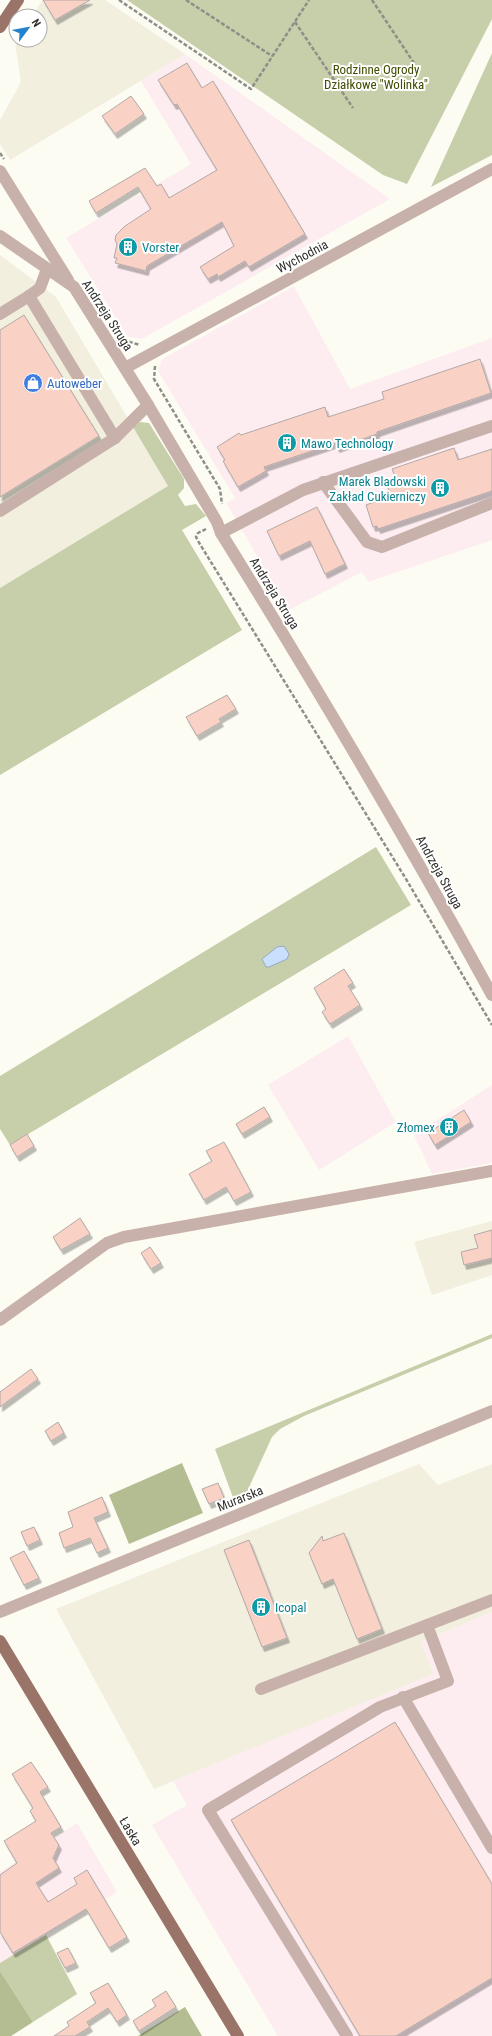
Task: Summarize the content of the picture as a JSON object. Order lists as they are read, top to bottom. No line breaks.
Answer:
{"streets":{"main road":["Łaska"],"street":["Wychodnia","Andrzeja Struga","Murarska"]},"crossings":[["Wychodnia","Andrzeja Struga"]],"parks":["Rodzinne Ogrody Działkowe \"Wolinka\""],"places":{"building":["Vorster","Mawo Technology","Marek Bladowski Zakład Cukierniczy","Złomex","Icopal"],"shop":["Autoweber"]},"north":"top right"}
